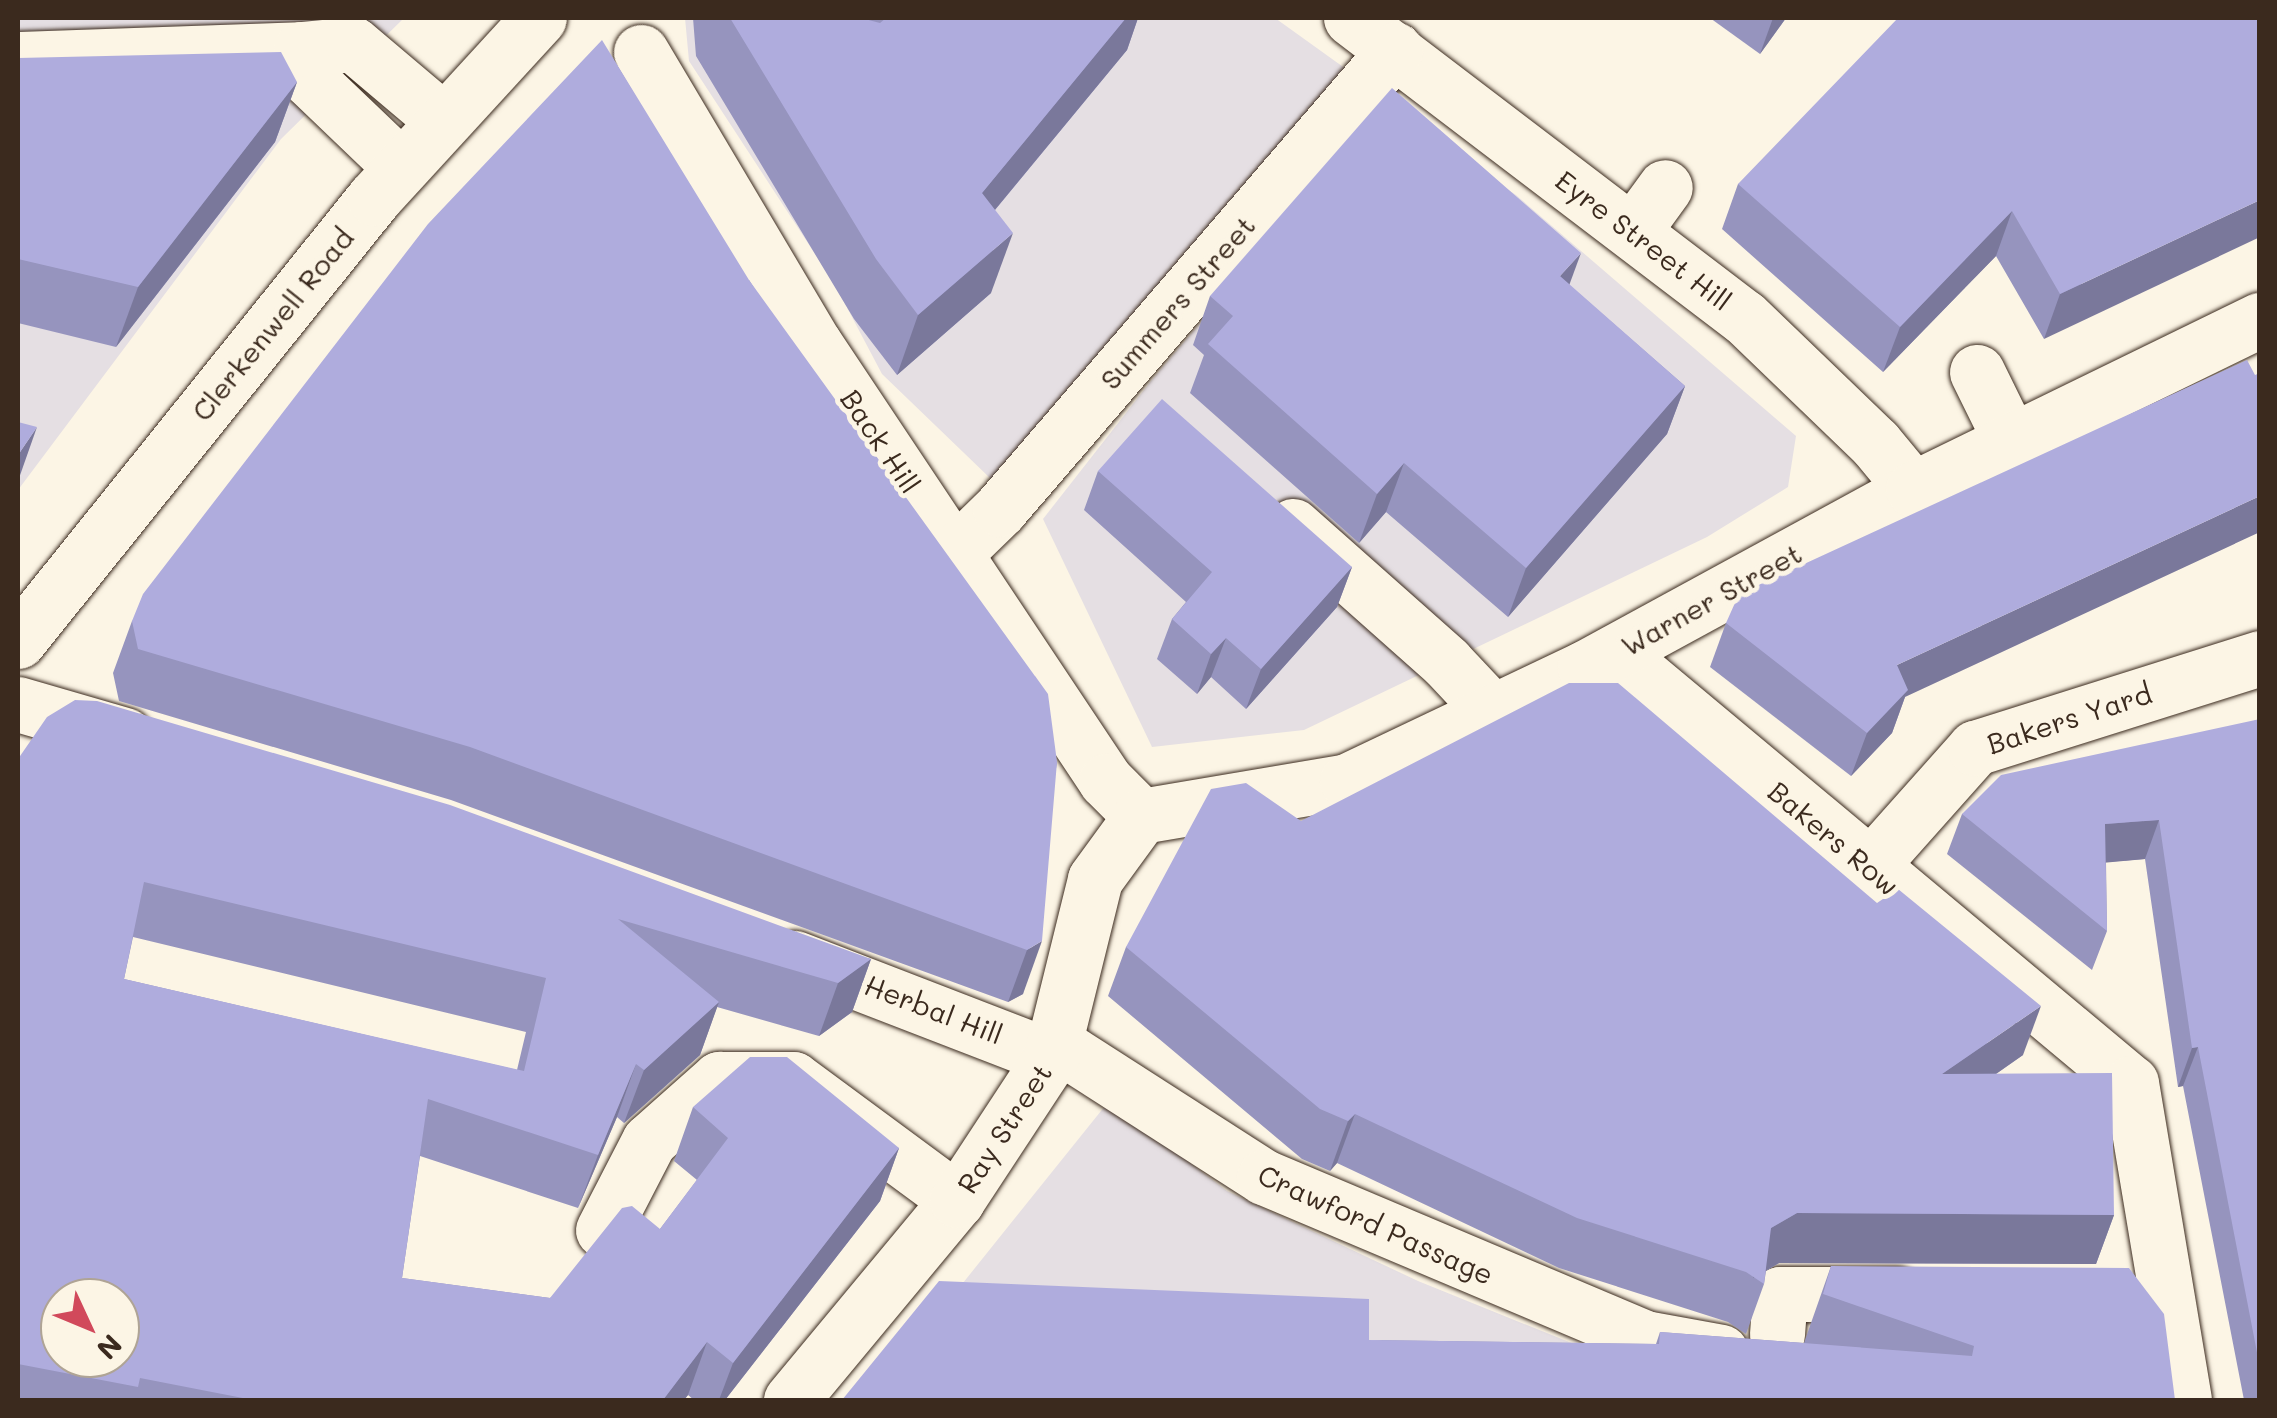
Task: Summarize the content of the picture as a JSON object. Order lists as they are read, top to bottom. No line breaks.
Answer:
{"streets":{"street":["Eyre Street Hill","Summers Street","Clerkenwell Road","Back Hill","Warner Street","Bakers Yard","Bakers Row","Herbal Hill","Ray Street","Crawford Passage"]},"crossings":[["Eyre Street Hill","Summers Street"],["Eyre Street Hill","Warner Street"],["Summers Street","Back Hill"],["Back Hill","Warner Street"],["Back Hill","Ray Street"],["Warner Street","Bakers Row"],["Warner Street","Ray Street"],["Bakers Yard","Bakers Row"],["Herbal Hill","Ray Street"],["Herbal Hill","Crawford Passage"],["Ray Street","Crawford Passage"]],"north":"bottom right"}
